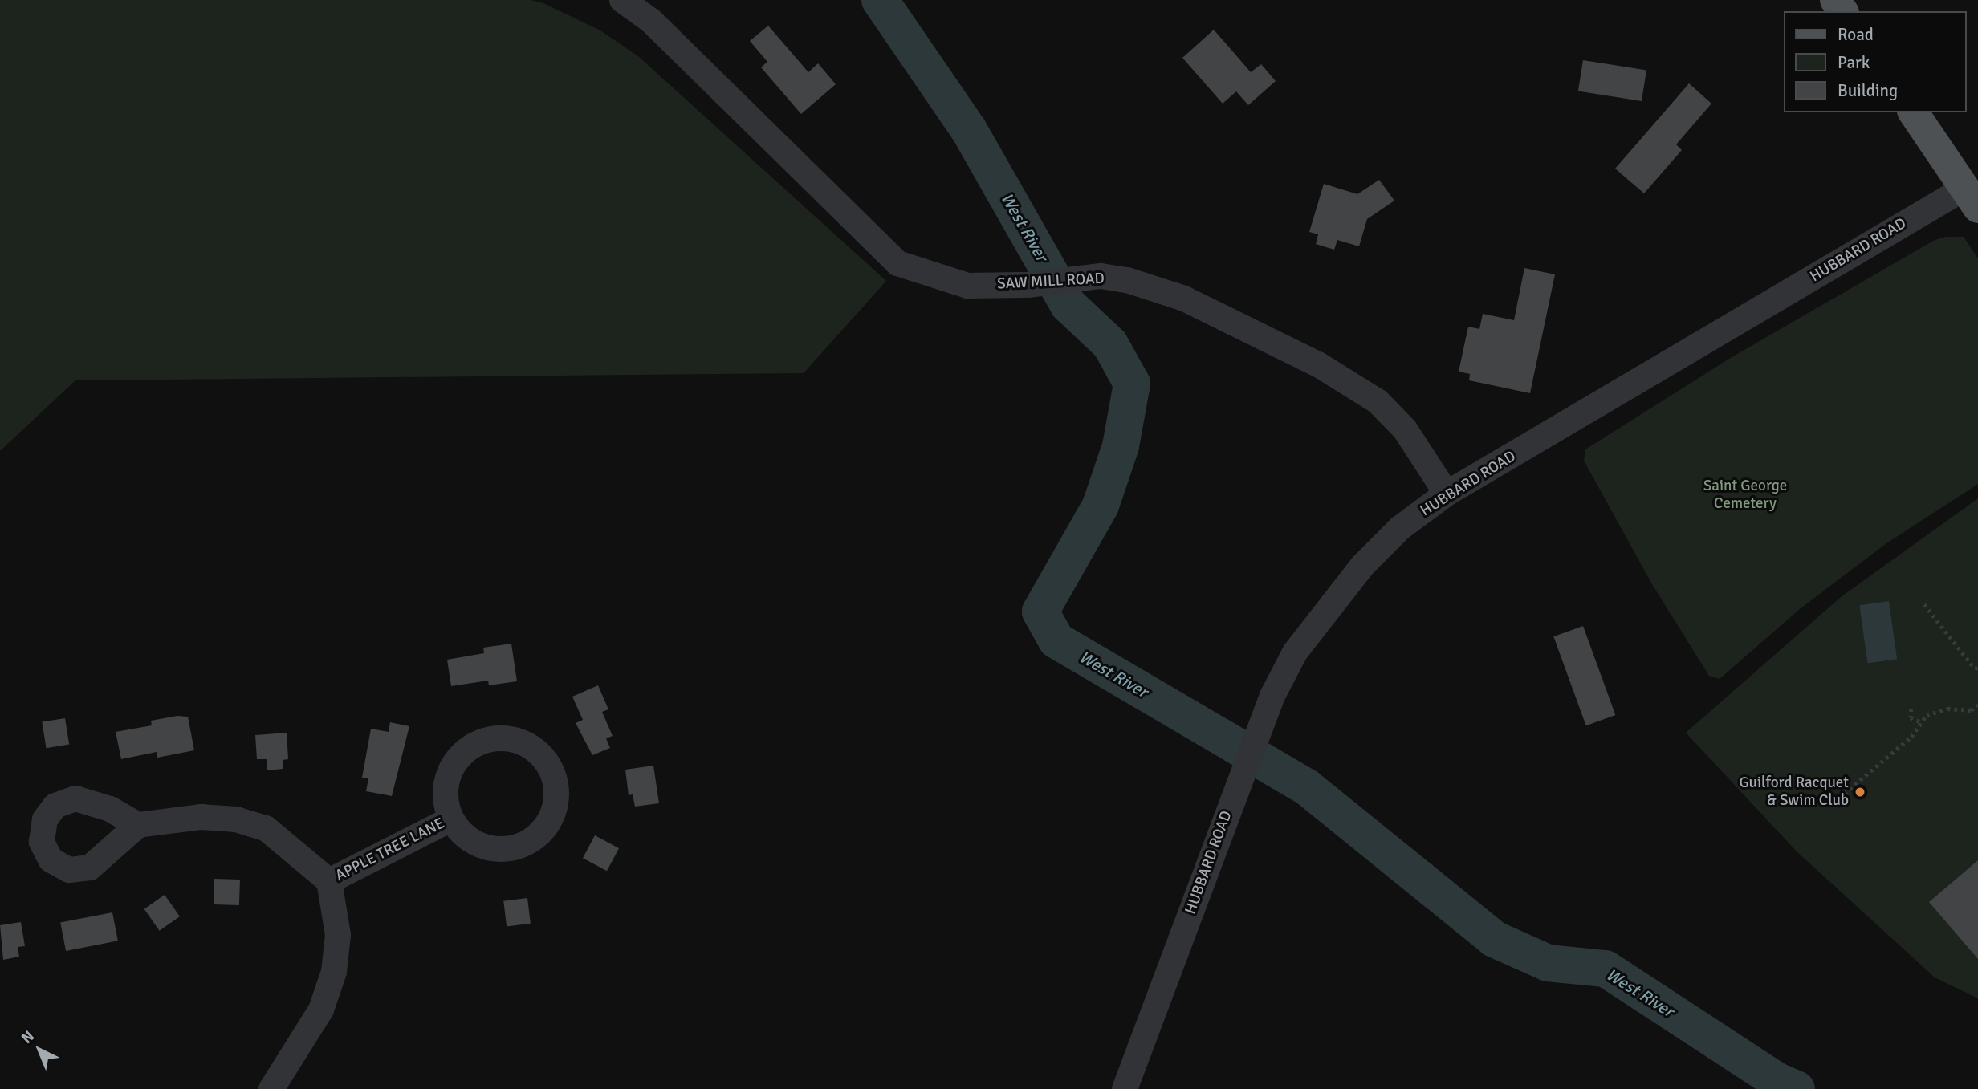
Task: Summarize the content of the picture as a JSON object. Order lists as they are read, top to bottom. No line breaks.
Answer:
{"streets":{"street":["HUBBARD ROAD","SAW MILL ROAD","APPLE TREE LANE"]},"crossings":[["HUBBARD ROAD","SAW MILL ROAD"]],"water":["West River"],"parks":["Saint George Cemetery"],"places":["Guilford Racquet & Swim Club"],"legend":["Road","Park","Building"],"north":"top left"}
